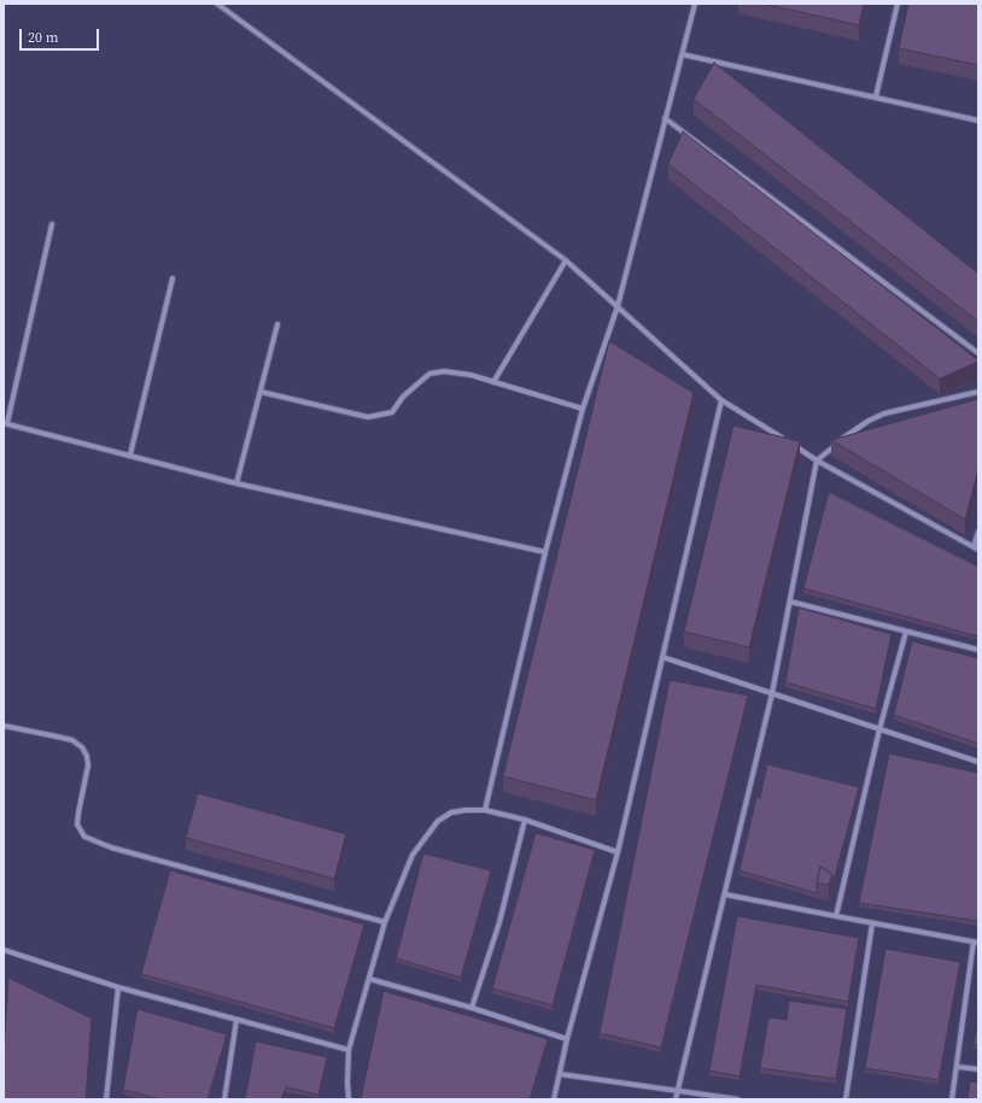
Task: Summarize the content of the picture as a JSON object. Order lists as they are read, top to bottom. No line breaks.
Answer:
{"scale_bar":"20 m"}
